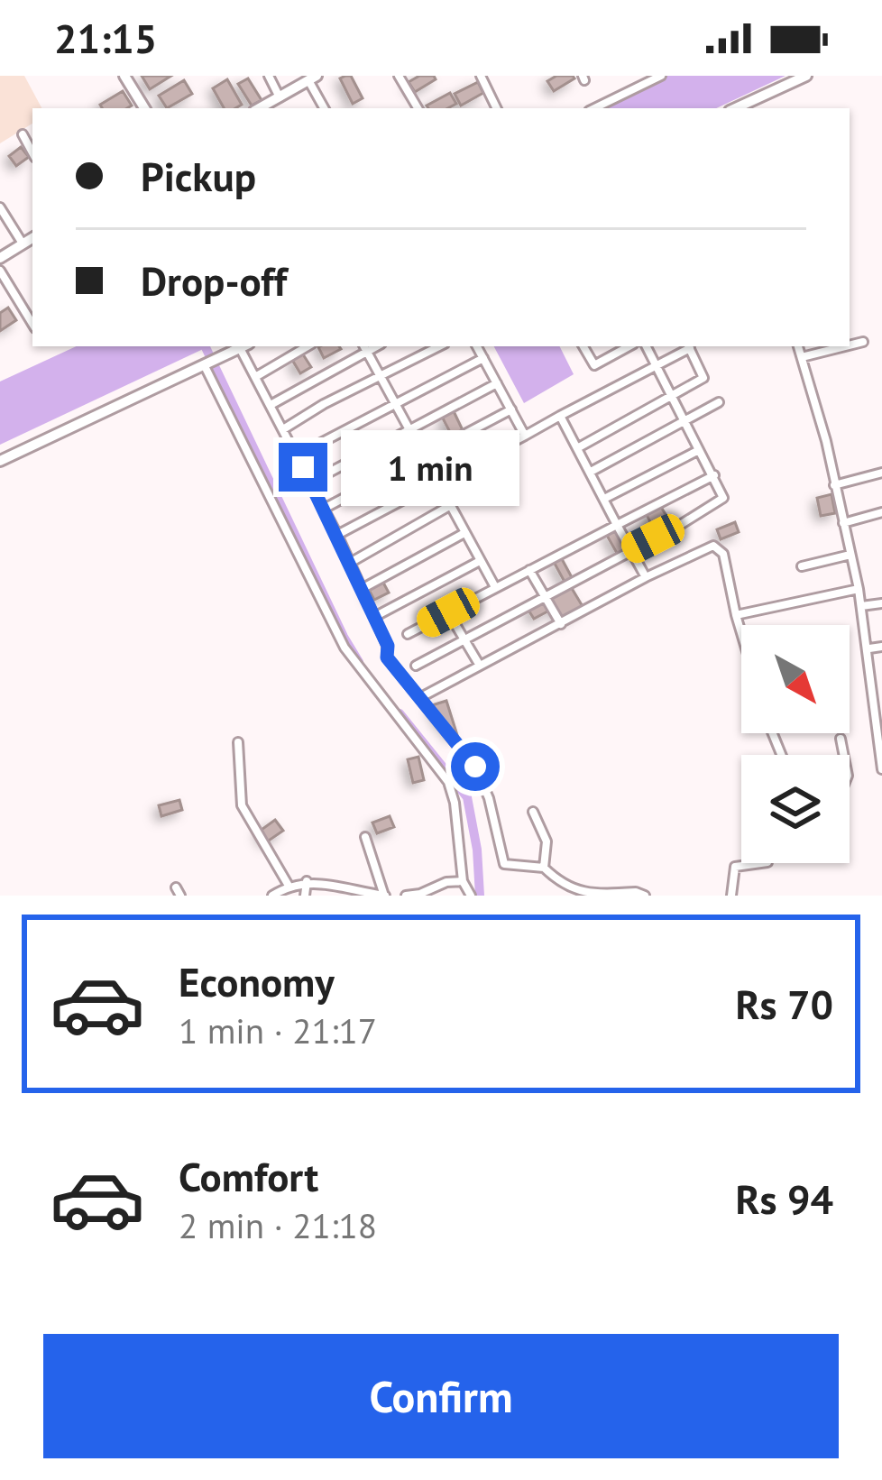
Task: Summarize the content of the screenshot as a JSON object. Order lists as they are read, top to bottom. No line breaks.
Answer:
{"north":"bottom right","page":{"status":"21:15","banner":["Pickup","Drop-off"],"bubble":"1 min","list":[{"name":"Economy","note":"1 min · 21:17","value":"Rs 70"},{"name":"Comfort","note":"2 min · 21:18","value":"Rs 94"}],"buttons":"Confirm"}}
